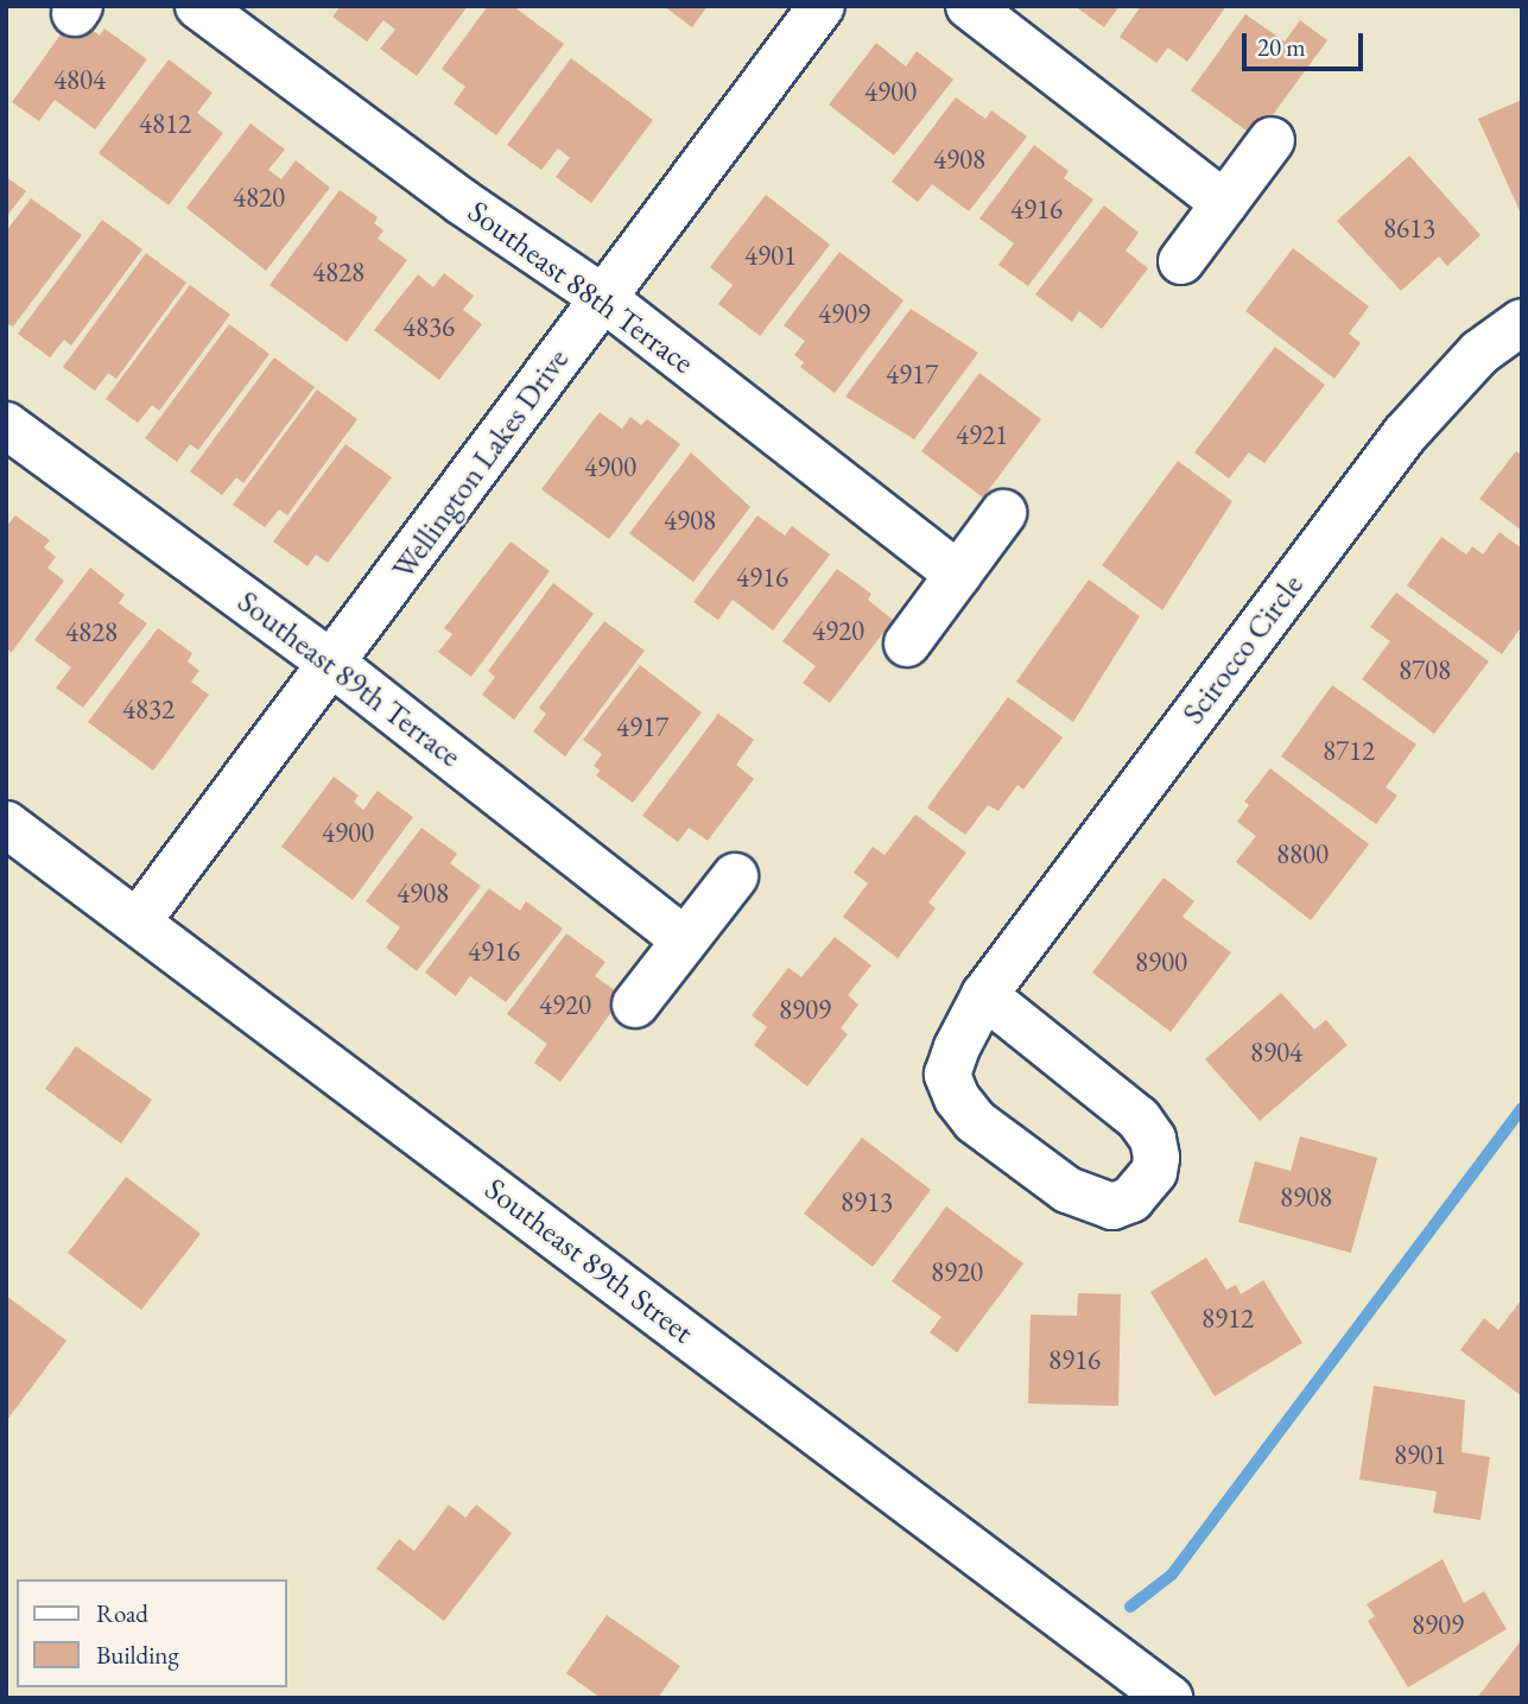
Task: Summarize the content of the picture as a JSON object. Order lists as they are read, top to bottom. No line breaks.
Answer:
{"streets":{"street":["Southeast 88th Terrace","Wellington Lakes Drive","Scirocco Circle","Southeast 89th Terrace","Southeast 89th Street"]},"crossings":[["Southeast 88th Terrace","Wellington Lakes Drive"],["Wellington Lakes Drive","Southeast 89th Terrace"],["Wellington Lakes Drive","Southeast 89th Street"]],"house_numbers":["4804","4900","4812","4908","4820","4916","8613","4901","4828","4909","4836","4917","4921","4900","4908","4916","4920","4828","8708","4832","4917","8712","4900","8800","4908","4916","8900","4920","8909","8904","8908","8913","8920","8912","8916","8901","8909"],"legend":["Road","Building"],"scale_bar":"20 m"}
